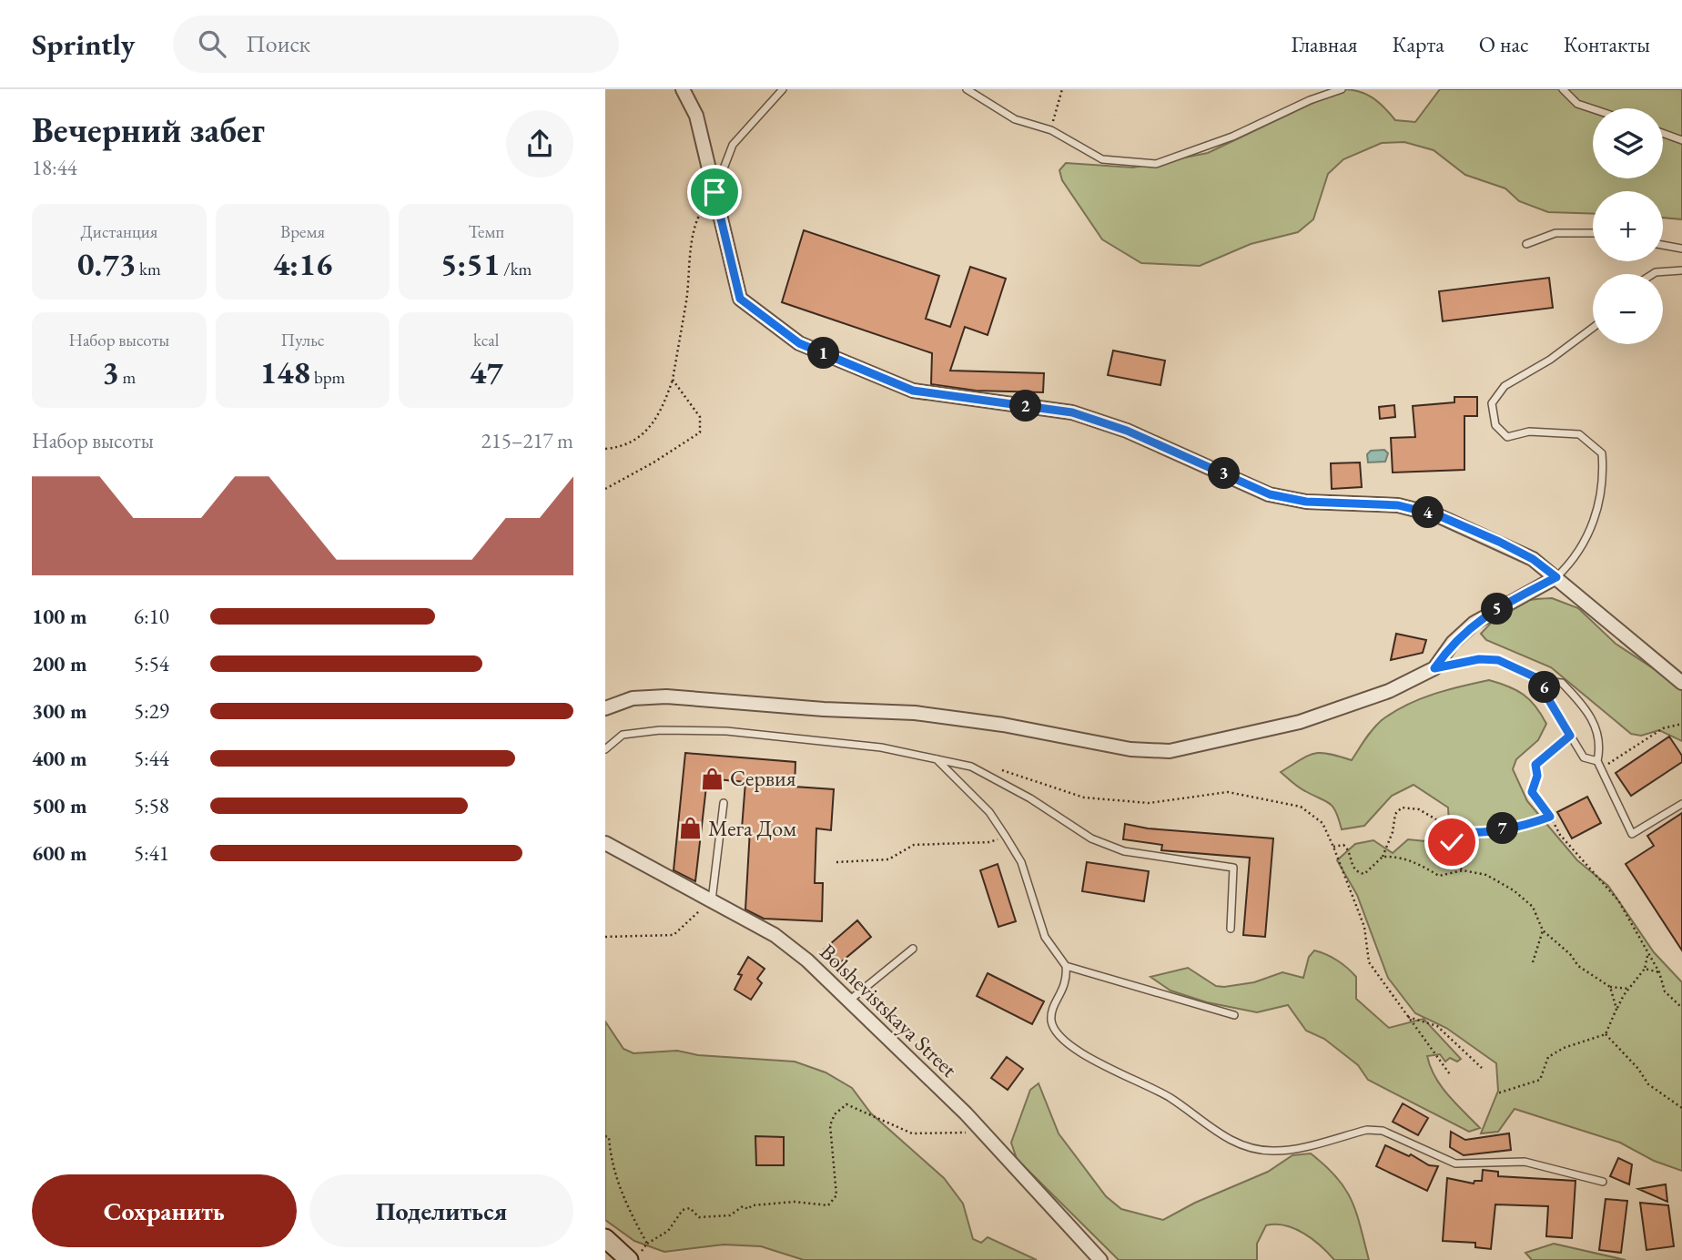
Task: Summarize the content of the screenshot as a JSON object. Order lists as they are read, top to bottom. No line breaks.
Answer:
{"streets":{"street":["Bolshevistskaya Street"]},"places":{"shop":["Сервия","Мега Дом"]},"page":{"header":"Sprintly","search":"Поиск","nav":["Главная","Карта","О нас","Контакты"],"heading":["Вечерний забег","18:44"],"map_buttons":["+","−"],"stats":[["Дистанция","0.73 km"],["Время","4:16"],["Темп","5:51 /km"],["Набор высоты","3 m"],["Пульс","148 bpm"],["kcal","47"]],"pins":["1","2","3","4","5","6","7"],"chart":["Набор высоты","215–217 m"],"list":[{"name":"100 m","note":"6:10"},{"name":"200 m","note":"5:54"},{"name":"300 m","note":"5:29"},{"name":"400 m","note":"5:44"},{"name":"500 m","note":"5:58"},{"name":"600 m","note":"5:41"}],"buttons":["Сохранить","Поделиться"]}}
